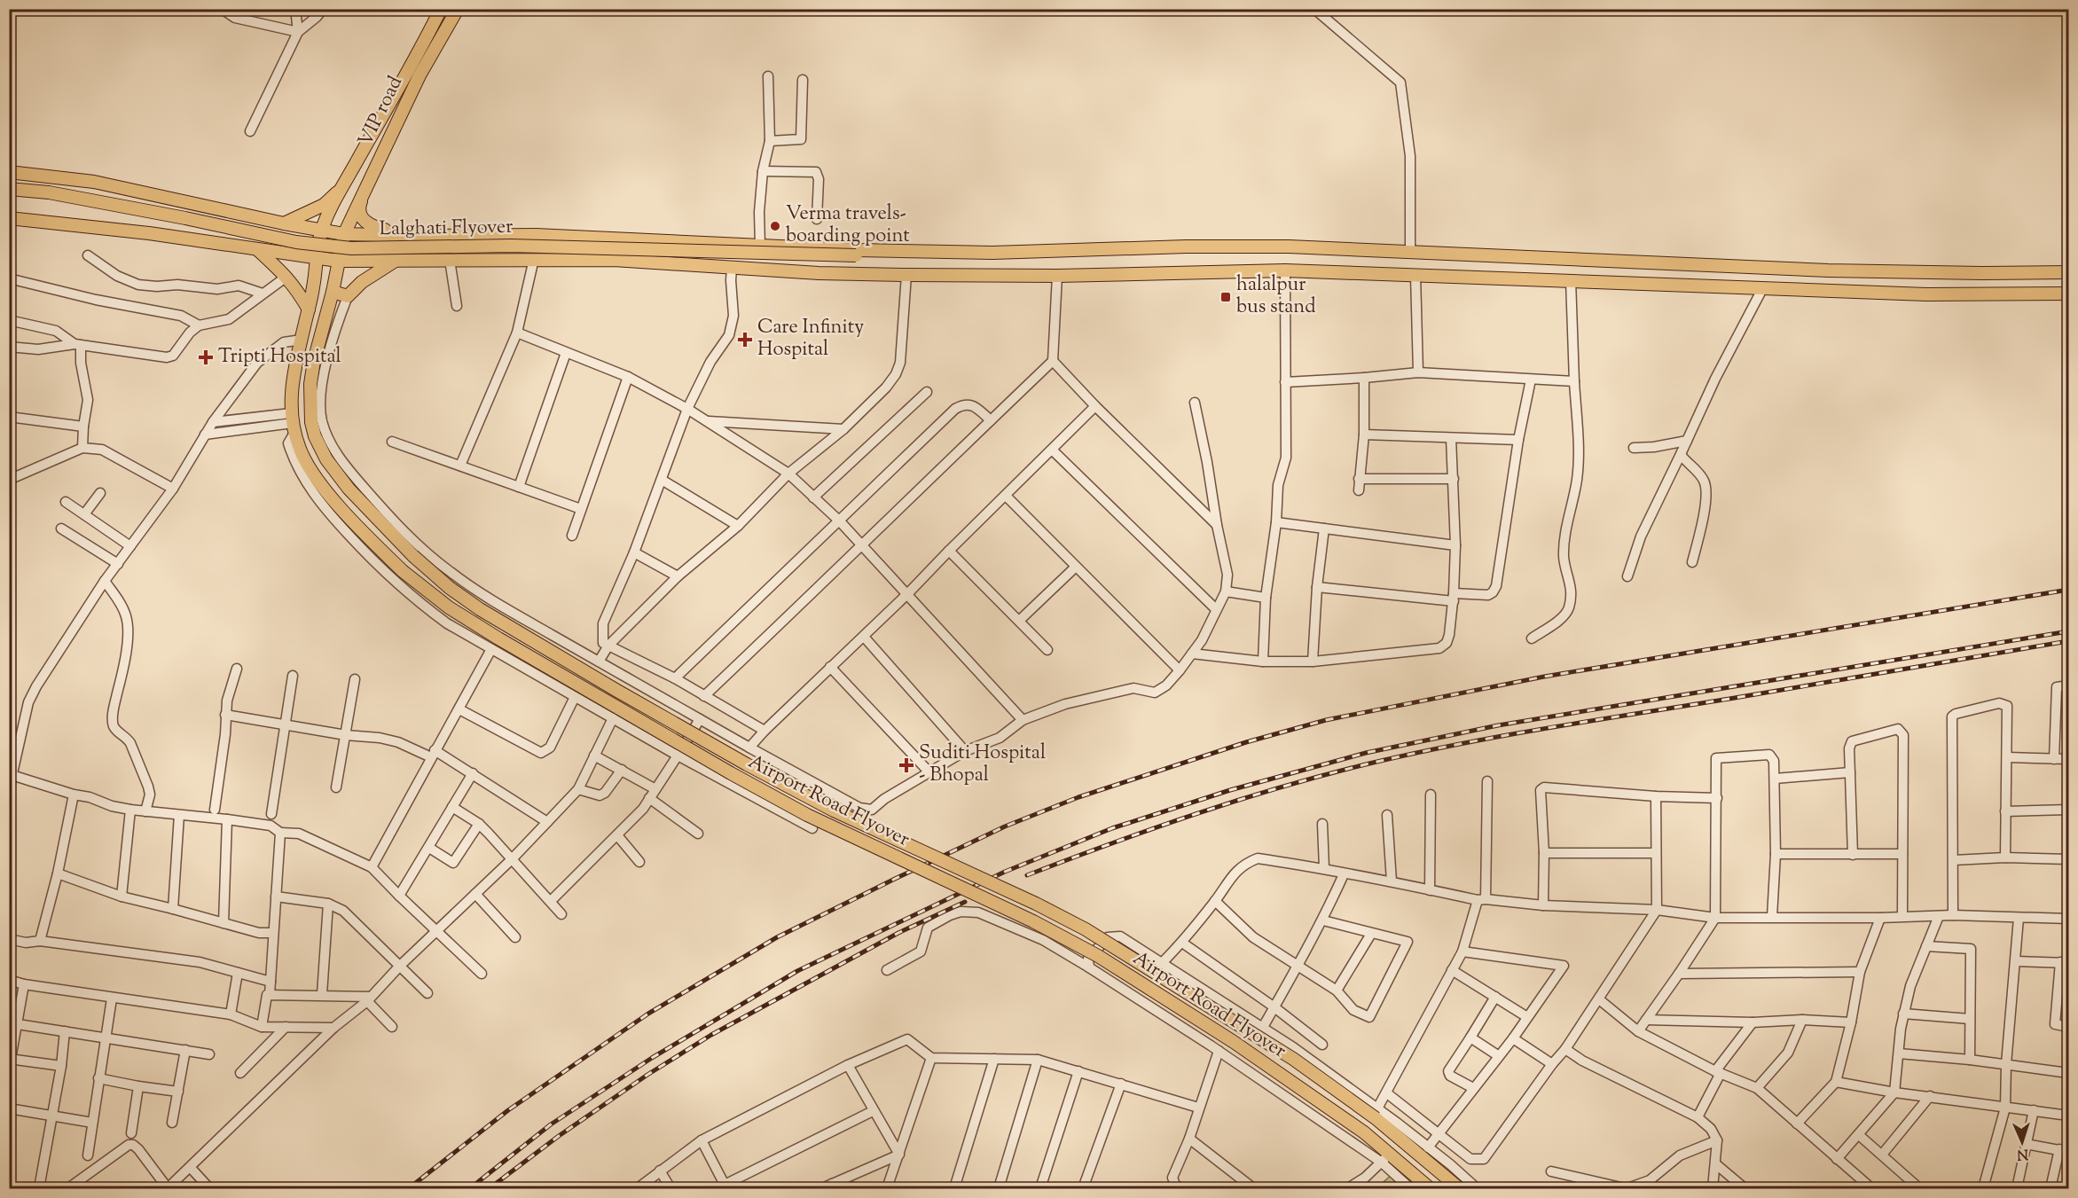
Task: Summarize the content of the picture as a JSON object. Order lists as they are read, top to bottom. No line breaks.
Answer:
{"streets":{"main road":["VIP road","Lalghati Flyover","Airport Road Flyover"]},"crossings":[["VIP road","Airport Road Flyover"]],"places":{"other":["Verma travels- boarding point"],"transit":["halalpur bus stand"],"health":["Care Infinity Hospital","Tripti Hospital","Suditi Hospital - Bhopal"]},"north":"bottom"}
